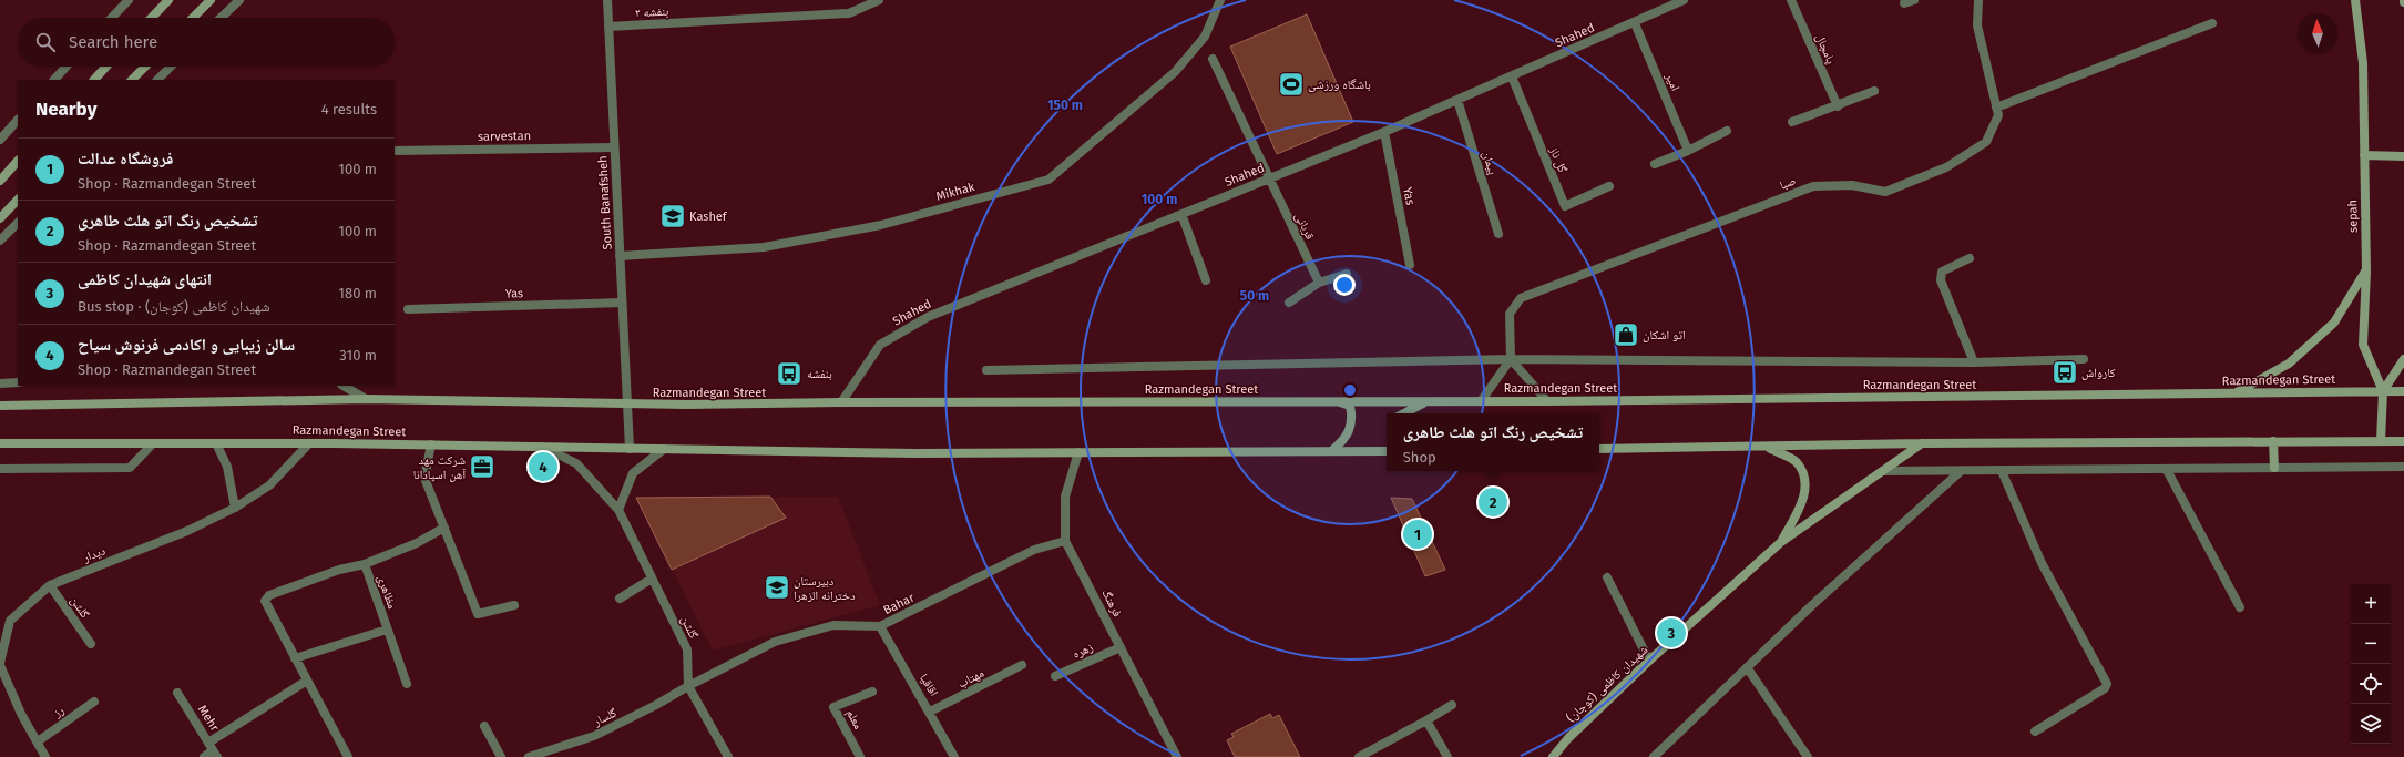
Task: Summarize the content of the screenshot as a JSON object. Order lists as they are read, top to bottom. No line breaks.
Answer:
{"streets":{"main road":["sepah","Razmandegan Street","شهیدان کاظمی (کوجان)"],"street":["بنفشه ۲","Shahed","پامچال","امیر","sarvestan","گل ناز","پیمان","صبا","Mikhak","Yas","South Banafsheh","قربانی","دیدار","مظاهری","فرهنگ","Bahar","گلشن","زهره","مهتاب","اقاقیا","رز","گلسار","Mehr","معلم"]},"crossings":[["بنفشه ۲","South Banafsheh"],["Shahed","امیر"],["Shahed","گل ناز"],["Shahed","پیمان"],["Shahed","Yas"],["Shahed","قربانی"],["Shahed","Razmandegan Street"],["sarvestan","South Banafsheh"],["Mikhak","South Banafsheh"],["Yas","South Banafsheh"],["South Banafsheh","Razmandegan Street"],["sepah","Razmandegan Street"],["Razmandegan Street","دیدار"],["Razmandegan Street","فرهنگ"],["Razmandegan Street","گلشن"],["دیدار","گلشن"],["دیدار","رز"],["فرهنگ","Bahar"],["فرهنگ","زهره"],["Bahar","گلشن"],["Bahar","اقاقیا"],["Bahar","گلسار"],["گلشن","گلسار"],["مهتاب","اقاقیا"]],"places":{"sports":["باشگاه ورزشی"],"school or university":["Kashef","دبيرستان دخترانه الزهرا"],"shop":["اتو اشکان"],"bus stop":["کارواش","بنفشه"],"office":["شرکت مهد آهن اسپادانا"]},"north":"top","page":{"search":"Search here","heading":["Nearby","4 results"],"list":[{"mark":"1","name":"فروشگاه عدالت","note":"Shop · Razmandegan Street","value":"100 m"},{"mark":"2","name":"تشخیص رنگ اتو هلث طاهری","note":"Shop · Razmandegan Street","value":"100 m"},{"mark":"3","name":"انتهای شهیدان کاظمی","note":"Bus stop · شهیدان کاظمی (کوجان)","value":"180 m"},{"mark":"4","name":"سالن زیبایی و اکادمی فرنوش سیاح","note":"Shop · Razmandegan Street","value":"310 m"}],"popup":["تشخیص رنگ اتو هلث طاهری","Shop"],"pins":["4","2","1","3"],"map_buttons":["+","−"]},"rings":["150 m","100 m","50 m"]}
